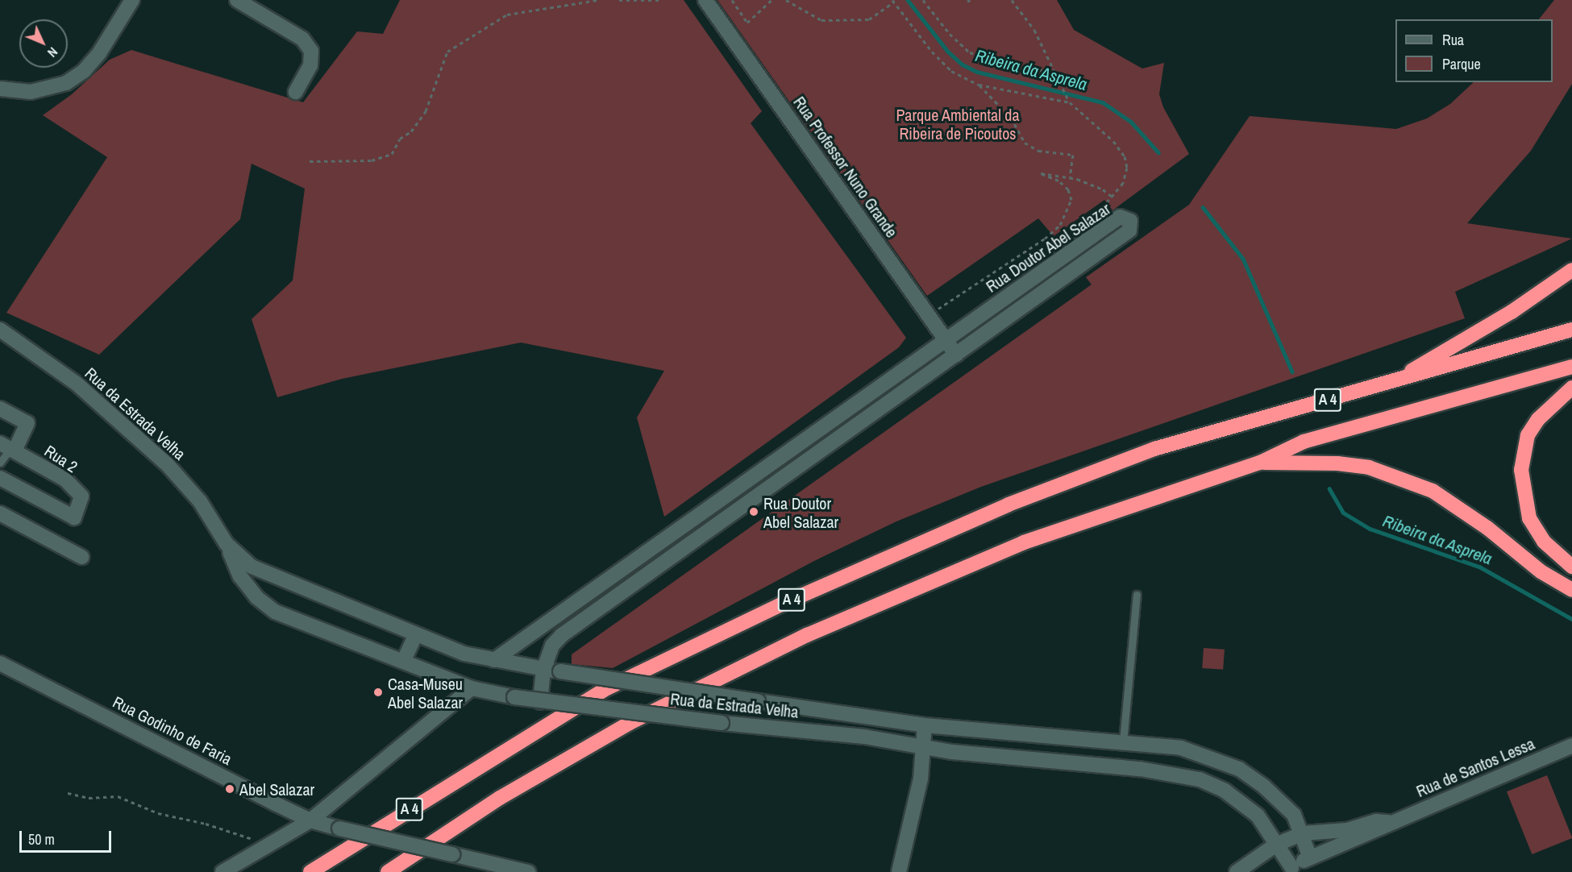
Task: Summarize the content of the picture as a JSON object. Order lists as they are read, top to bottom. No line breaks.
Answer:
{"streets":{"highway":["A 4"],"street":["Rua Professor Nuno Grande","Rua Doutor Abel Salazar","Rua da Estrada Velha","Rua 2","Rua Godinho de Faria","Rua de Santos Lessa"]},"crossings":[["Rua Professor Nuno Grande","Rua Doutor Abel Salazar"],["Rua Doutor Abel Salazar","Rua da Estrada Velha"],["Rua da Estrada Velha","Rua de Santos Lessa"]],"water":["Ribeira da Asprela"],"parks":["Parque Ambiental da Ribeira de Picoutos"],"places":["Rua Doutor Abel Salazar","Casa-Museu Abel Salazar","Abel Salazar"],"legend":["Rua","Parque"],"scale_bar":"50 m","north":"bottom right"}
